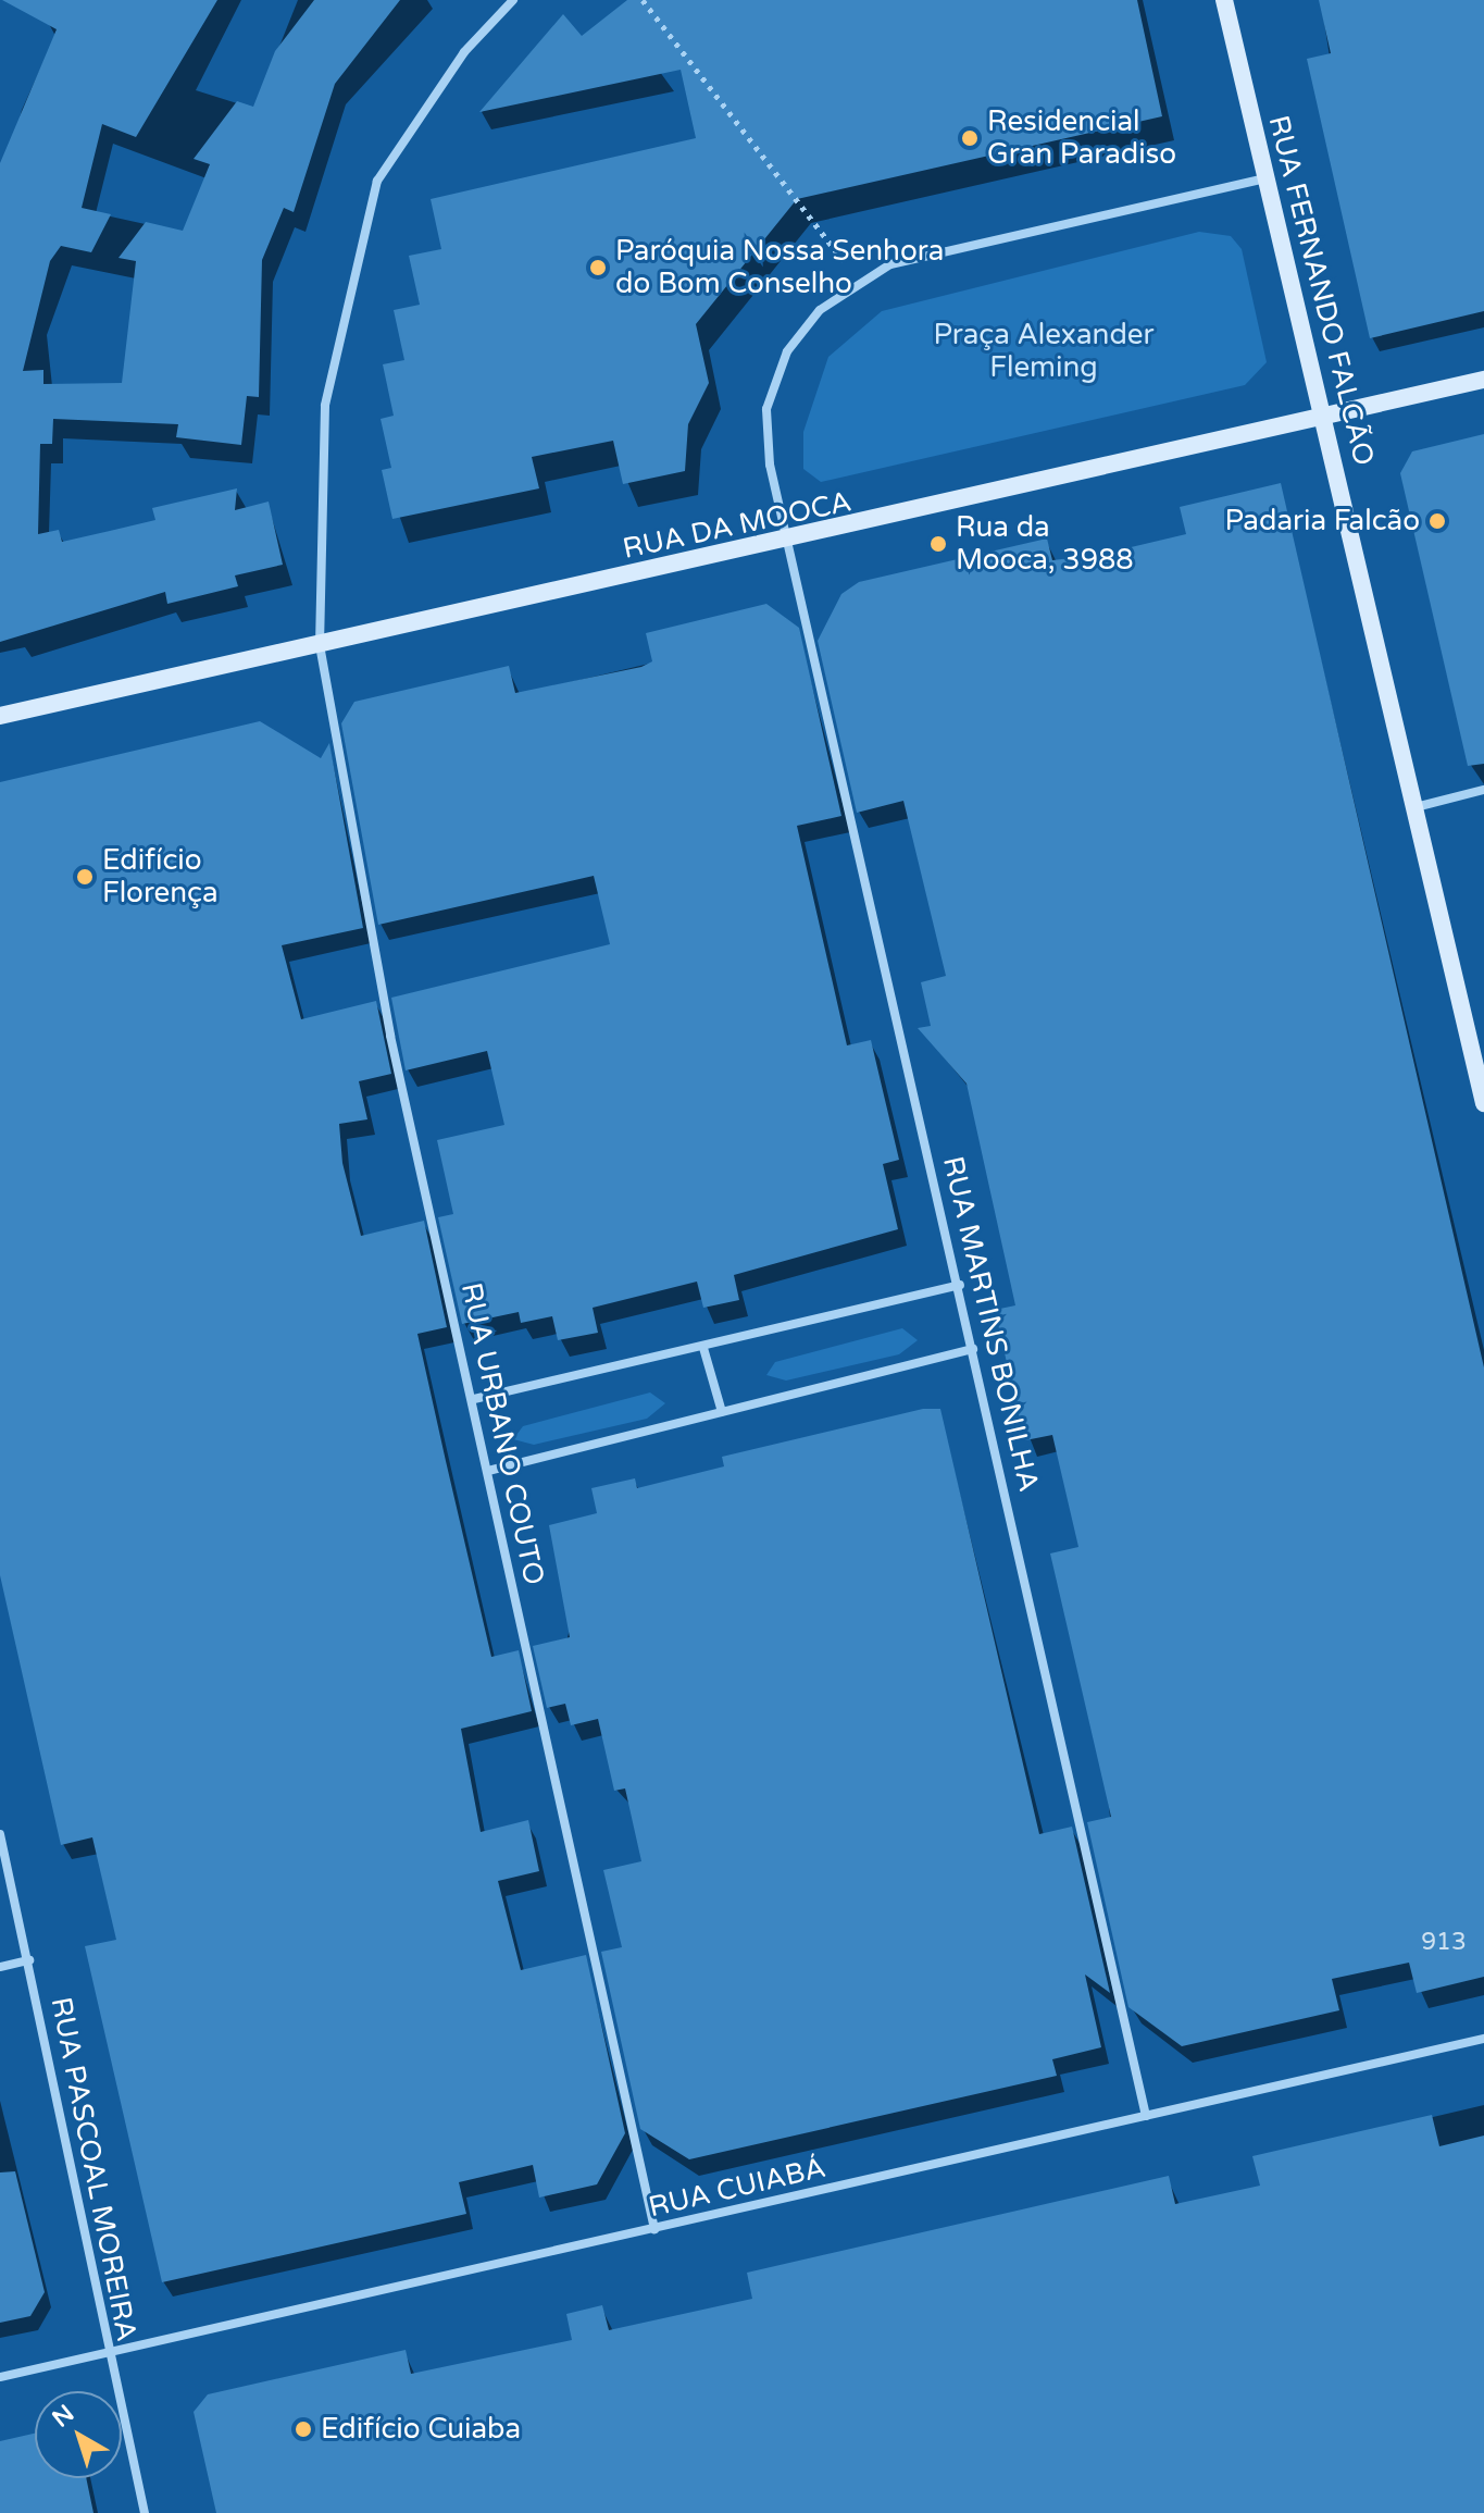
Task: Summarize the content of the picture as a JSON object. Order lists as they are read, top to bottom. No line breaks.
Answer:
{"streets":{"main road":["RUA FERNANDO FALCÃO","RUA DA MOOCA"],"street":["RUA MARTINS BONILHA","RUA URBANO COUTO","RUA PASCOAL MOREIRA","RUA CUIABÁ"]},"crossings":[["RUA FERNANDO FALCÃO","RUA DA MOOCA"],["RUA FERNANDO FALCÃO","RUA MARTINS BONILHA"],["RUA DA MOOCA","RUA MARTINS BONILHA"],["RUA DA MOOCA","RUA URBANO COUTO"],["RUA MARTINS BONILHA","RUA CUIABÁ"],["RUA URBANO COUTO","RUA CUIABÁ"],["RUA PASCOAL MOREIRA","RUA CUIABÁ"]],"parks":["Praça Alexander Fleming"],"places":["Residencial Gran Paradiso","Paróquia Nossa Senhora do Bom Conselho","Padaria Falcão","Rua da Mooca, 3988","Edifício Florença","Edifício Cuiaba"],"house_numbers":["913"],"north":"top left"}
